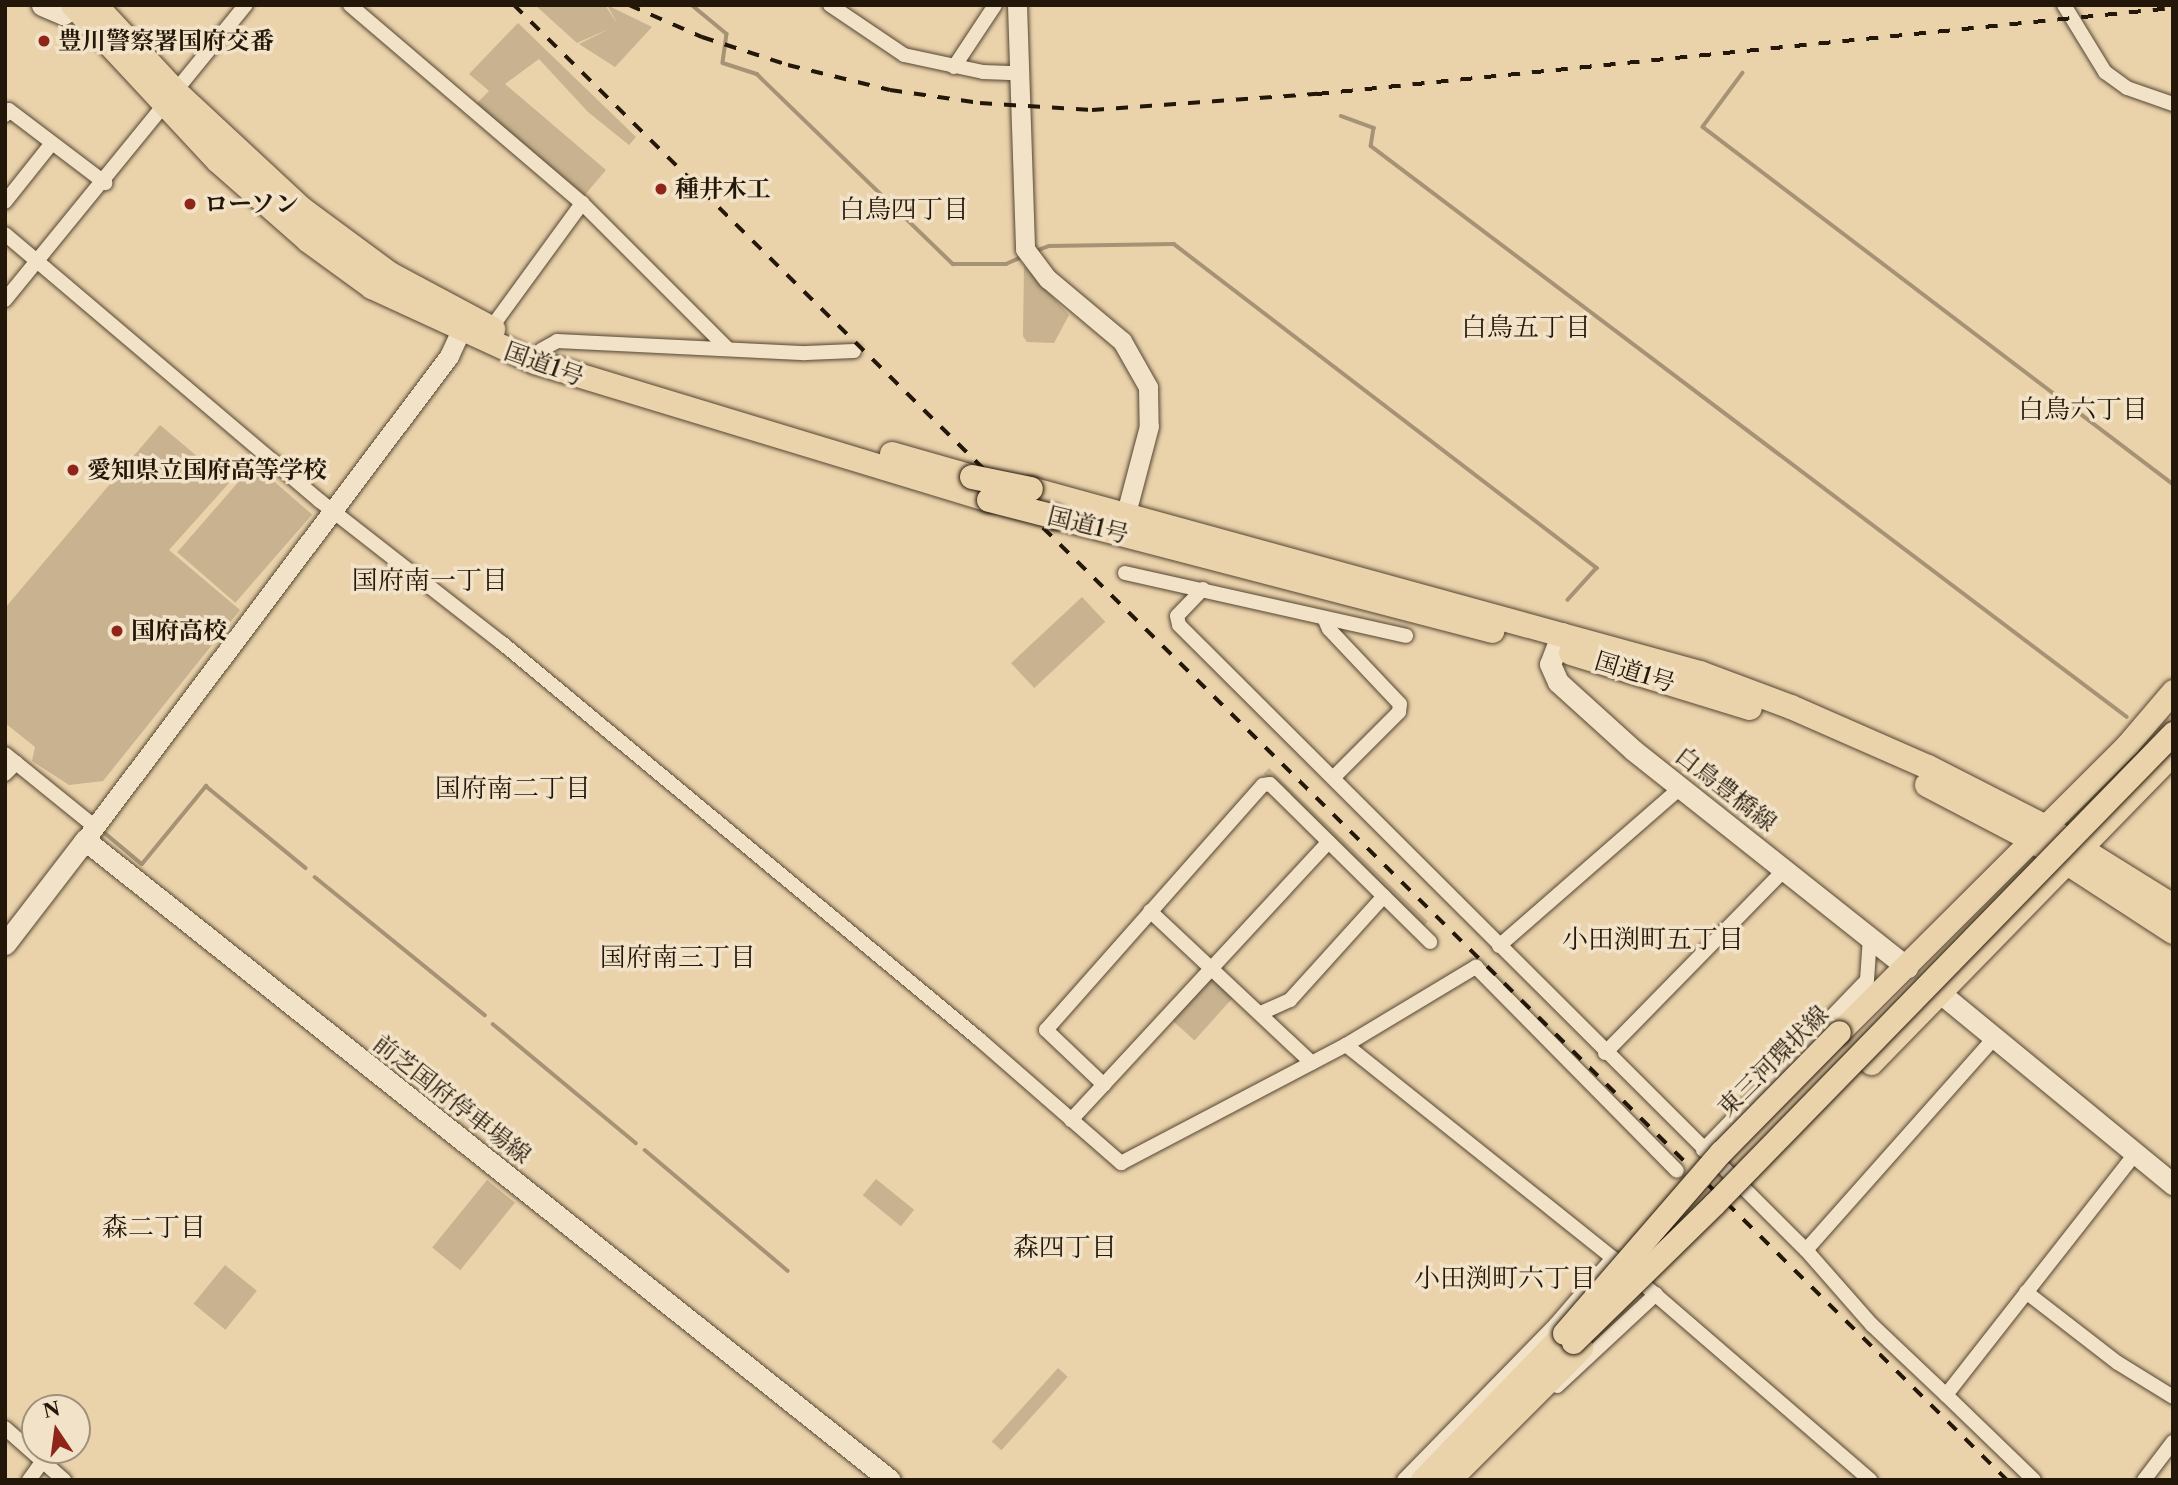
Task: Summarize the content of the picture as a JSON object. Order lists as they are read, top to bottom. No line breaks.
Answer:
{"streets":{"highway":["国道1号"],"main road":["白鳥豊橋線","東三河環状線","前芝国府停車場線"]},"crossings":[["国道1号","白鳥豊橋線"],["国道1号","東三河環状線"],["白鳥豊橋線","東三河環状線"]],"districts":["白鳥四丁目","白鳥五丁目","白鳥六丁目","国府南一丁目","国府南二丁目","小田渕町五丁目","国府南三丁目","森二丁目","森四丁目","小田渕町六丁目"],"places":["豊川警察署国府交番","種井木工","ローソン","愛知県立国府高等学校","国府高校"],"north":"top"}
